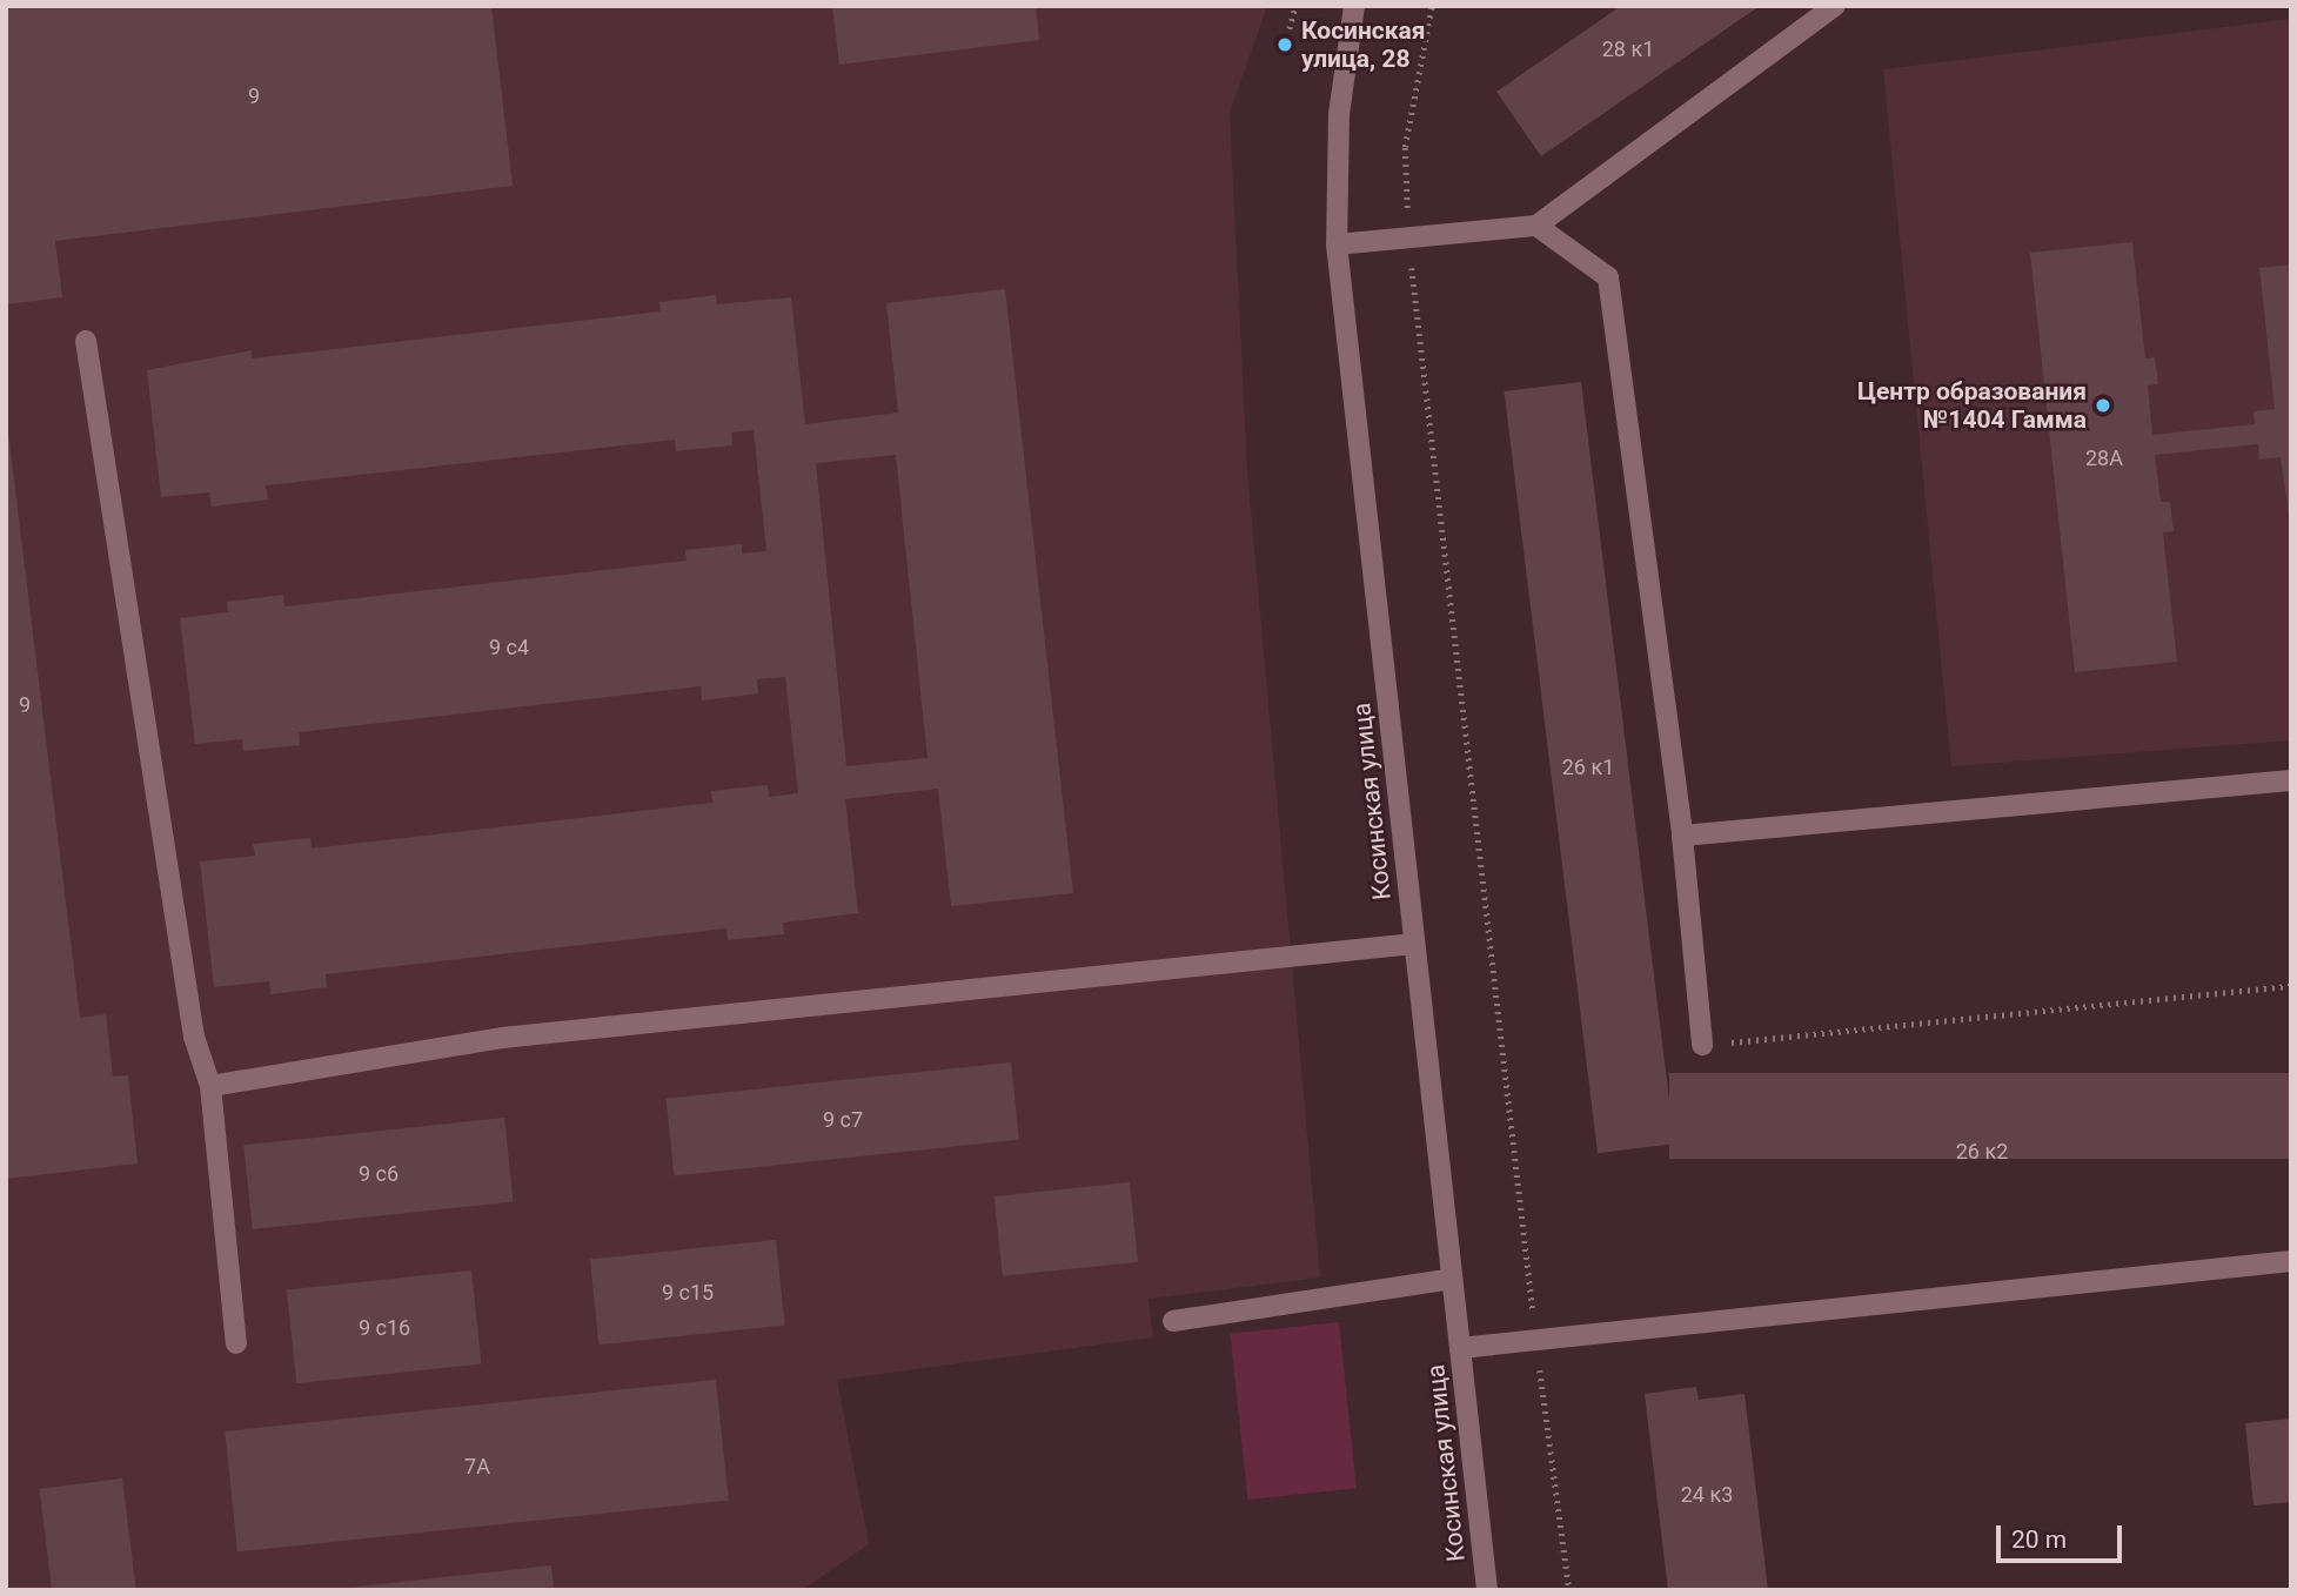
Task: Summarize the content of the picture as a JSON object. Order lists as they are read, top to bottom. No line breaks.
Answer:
{"streets":{"street":["Косинская улица"]},"places":["Косинская улица, 28","Центр образования №1404 Гамма"],"house_numbers":["28 к1","9","28А","9 с4","9","26 к1","9 с7","26 к2","9 с6","9 с15","9 с16","7А","24 к3"],"scale_bar":"20 m"}
